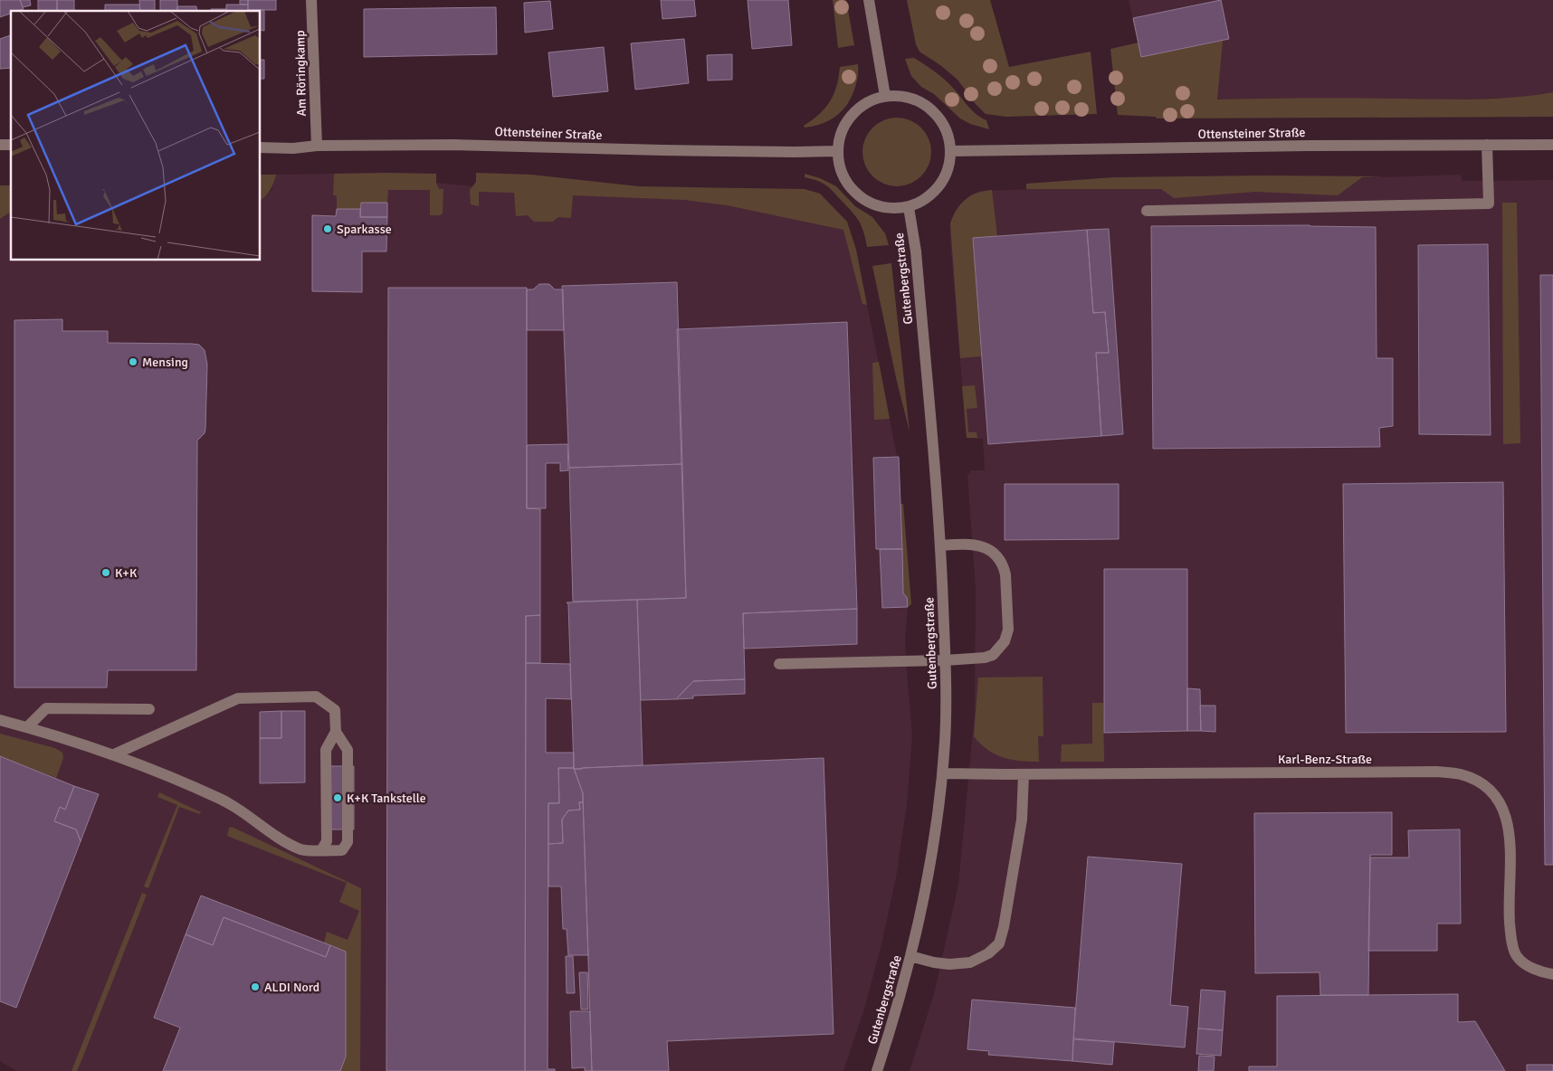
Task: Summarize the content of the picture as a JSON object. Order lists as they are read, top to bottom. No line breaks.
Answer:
{"streets":{"street":["Am Röringkamp","Ottensteiner Straße","Gutenbergstraße","Karl-Benz-Straße"]},"crossings":[["Am Röringkamp","Ottensteiner Straße"],["Ottensteiner Straße","Gutenbergstraße"],["Gutenbergstraße","Karl-Benz-Straße"]],"places":["Sparkasse","Mensing","K+K","K+K Tankstelle","ALDI Nord"]}
